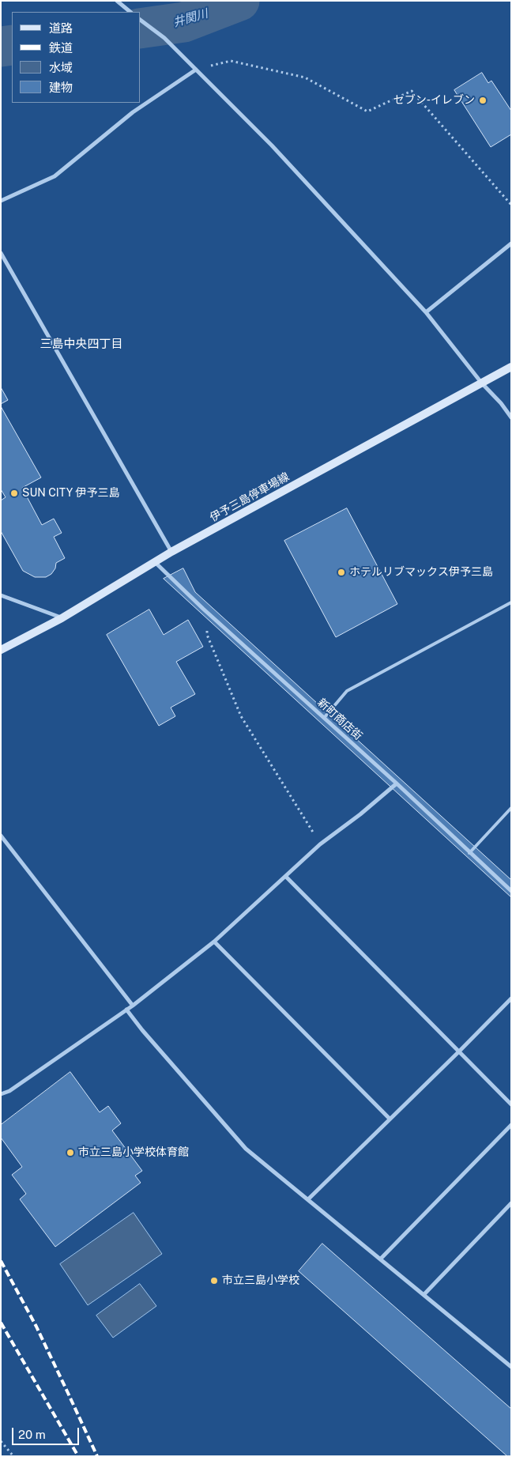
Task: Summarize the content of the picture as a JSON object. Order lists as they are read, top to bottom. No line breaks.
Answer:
{"streets":{"main road":["伊予三島停車場線"],"street":["新町商店街"]},"crossings":[["伊予三島停車場線","新町商店街"]],"districts":["三島中央四丁目"],"water":["井関川"],"places":["セブン-イレブン","SUN CITY 伊予三島","ホテルリブマックス伊予三島","市立三島小学校体育館","市立三島小学校"],"legend":["道路","鉄道","水域","建物"],"scale_bar":"20 m"}
